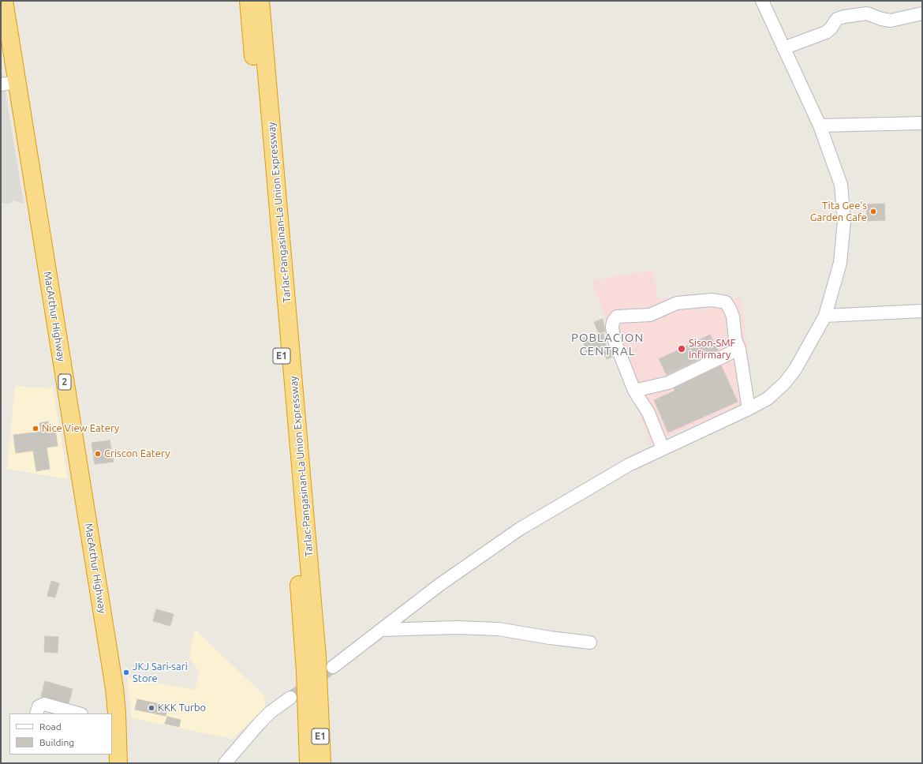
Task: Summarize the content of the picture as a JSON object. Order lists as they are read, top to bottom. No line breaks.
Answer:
{"streets":{"highway":["Tarlac-Pangasinan-La Union Expressway","MacArthur Highway","E1","2"]},"districts":["POBLACION CENTRAL"],"places":["Tita Gee's Garden Cafe","Sison-SMF Infirmary","Nice View Eatery","Criscon Eatery","JKJ Sari-sari Store","KKK Turbo"],"legend":["Road","Building"]}
